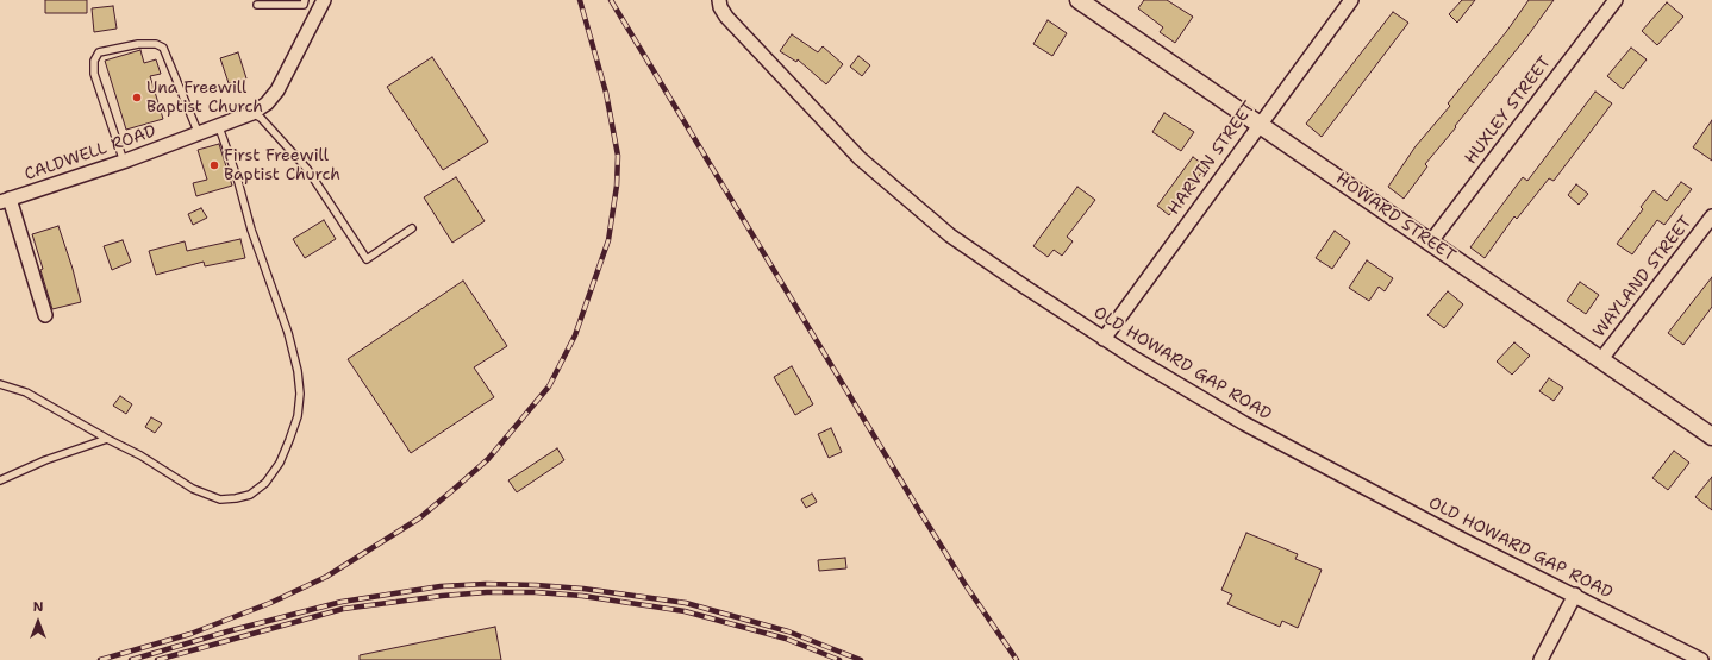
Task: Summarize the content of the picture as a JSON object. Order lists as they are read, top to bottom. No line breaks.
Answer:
{"streets":{"street":["HUXLEY STREET","CALDWELL ROAD","HARVIN STREET","HOWARD STREET","WAYLAND STREET","OLD HOWARD GAP ROAD"]},"crossings":[["HUXLEY STREET","HOWARD STREET"],["HARVIN STREET","HOWARD STREET"],["HARVIN STREET","OLD HOWARD GAP ROAD"],["HOWARD STREET","WAYLAND STREET"]],"places":["Una Freewill Baptist Church","First Freewill Baptist Church"],"north":"top"}
